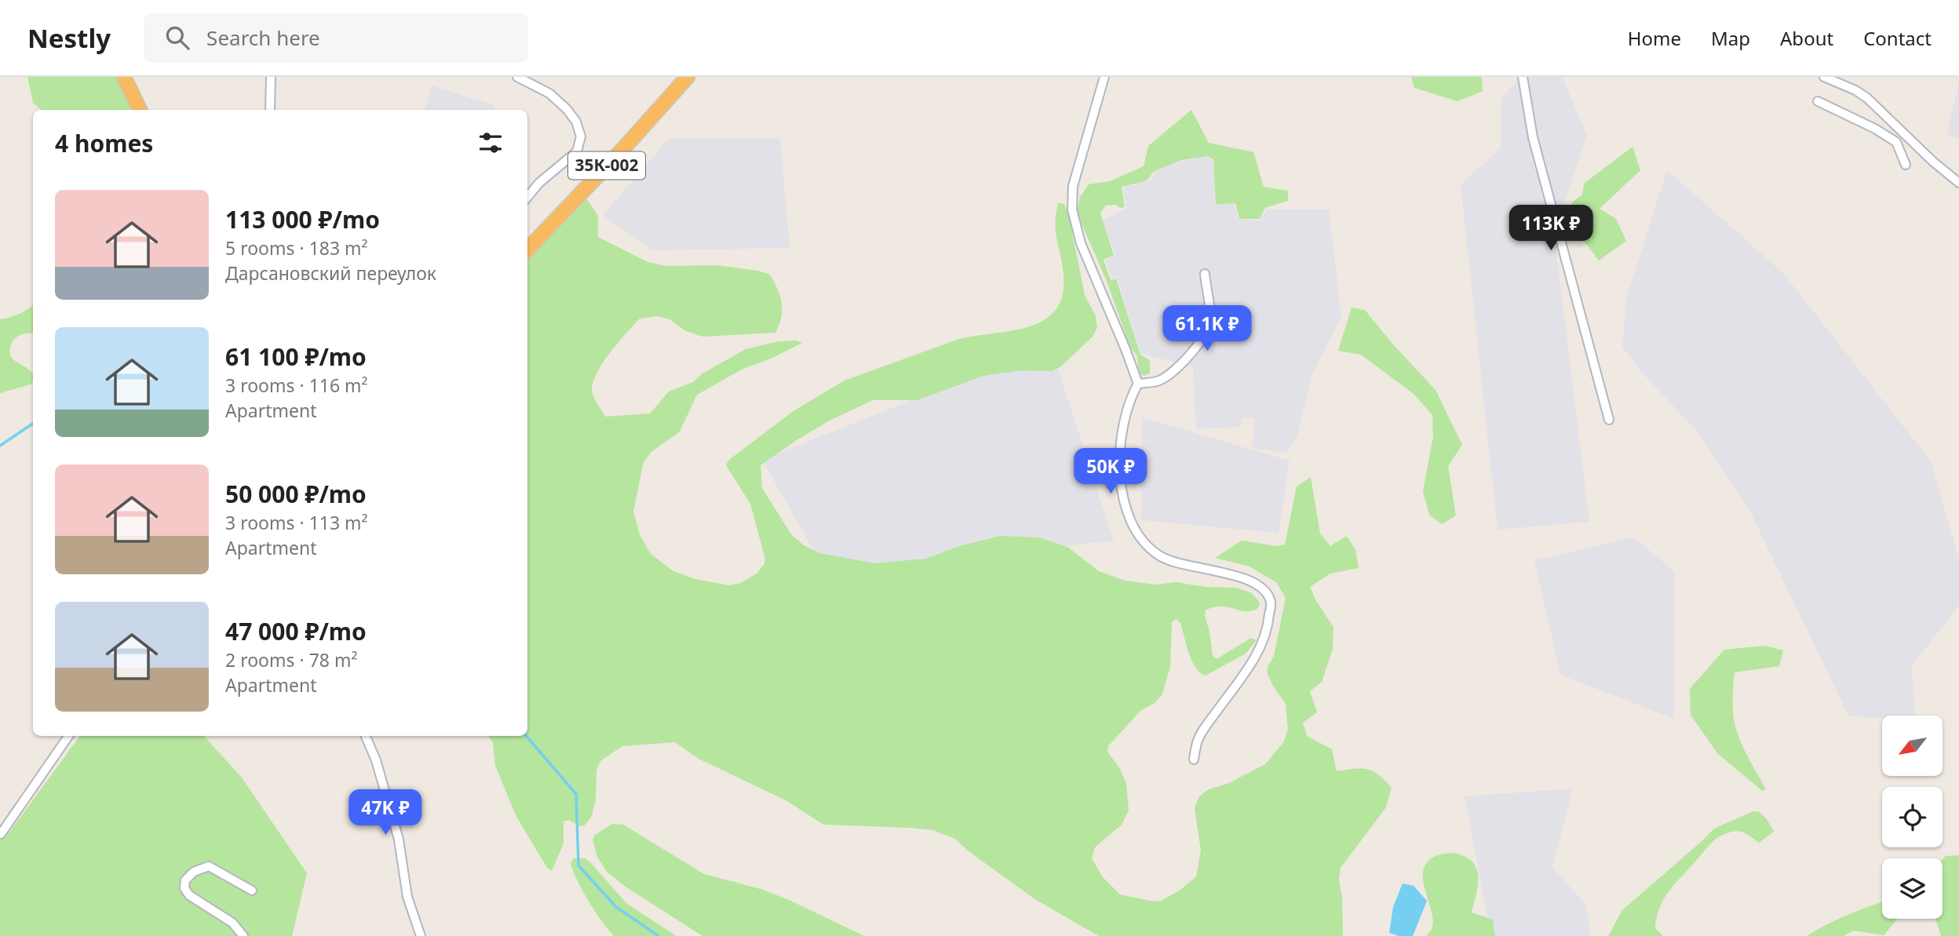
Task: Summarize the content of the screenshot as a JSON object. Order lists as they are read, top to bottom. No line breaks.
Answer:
{"streets":{"highway":["35К-002"]},"north":"bottom left","page":{"header":"Nestly","search":"Search here","nav":["Home","Map","About","Contact"],"heading":"4 homes","list":[{"name":"113 000 ₽/mo","note":"5 rooms · 183 m² · Дарсановский переулок"},{"name":"61 100 ₽/mo","note":"3 rooms · 116 m² · Apartment"},{"name":"50 000 ₽/mo","note":"3 rooms · 113 m² · Apartment"},{"name":"47 000 ₽/mo","note":"2 rooms · 78 m² · Apartment"}],"price":["113K ₽","61.1K ₽","50K ₽","47K ₽"]}}
